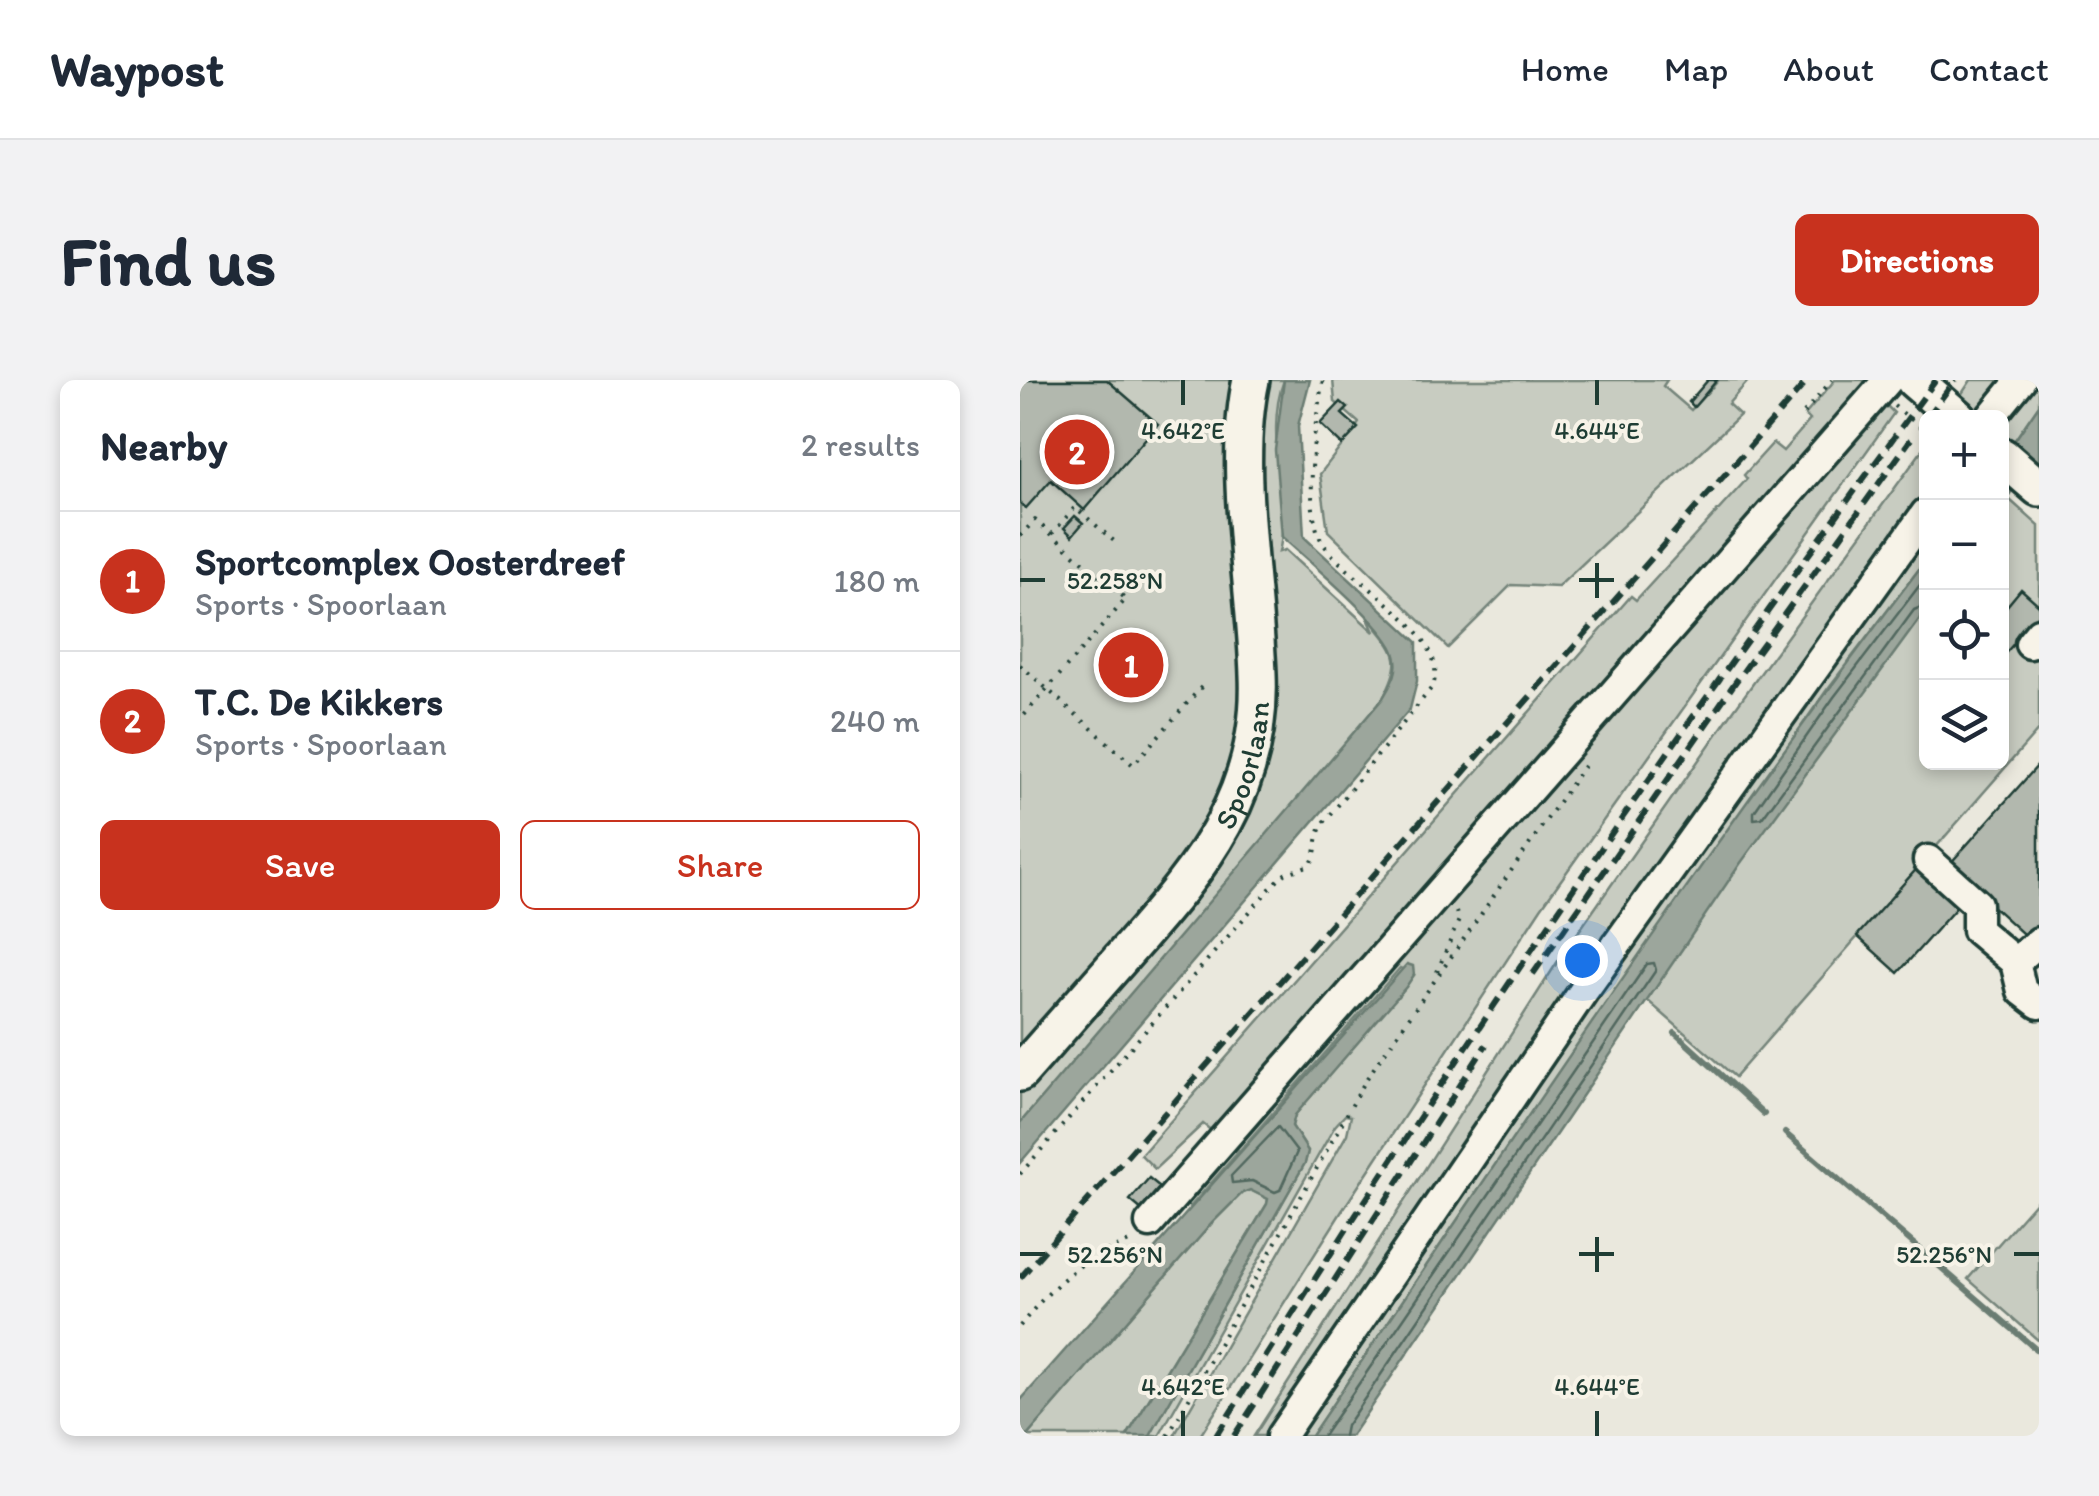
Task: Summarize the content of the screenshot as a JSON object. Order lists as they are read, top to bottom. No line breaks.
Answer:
{"streets":{"main road":["Spoorlaan"]},"page":{"header":"Waypost","nav":["Home","Map","About","Contact"],"buttons":["Directions",["Save","Share"]],"title":"Find us","heading":["Nearby","2 results"],"map_buttons":["+","−"],"pins":["2","1"],"list":[{"mark":"1","name":"Sportcomplex Oosterdreef","note":"Sports · Spoorlaan","value":"180 m"},{"mark":"2","name":"T.C. De Kikkers","note":"Sports · Spoorlaan","value":"240 m"}]},"coordinates":["4.642°E","4.644°E","52.258°N","52.256°N"]}
